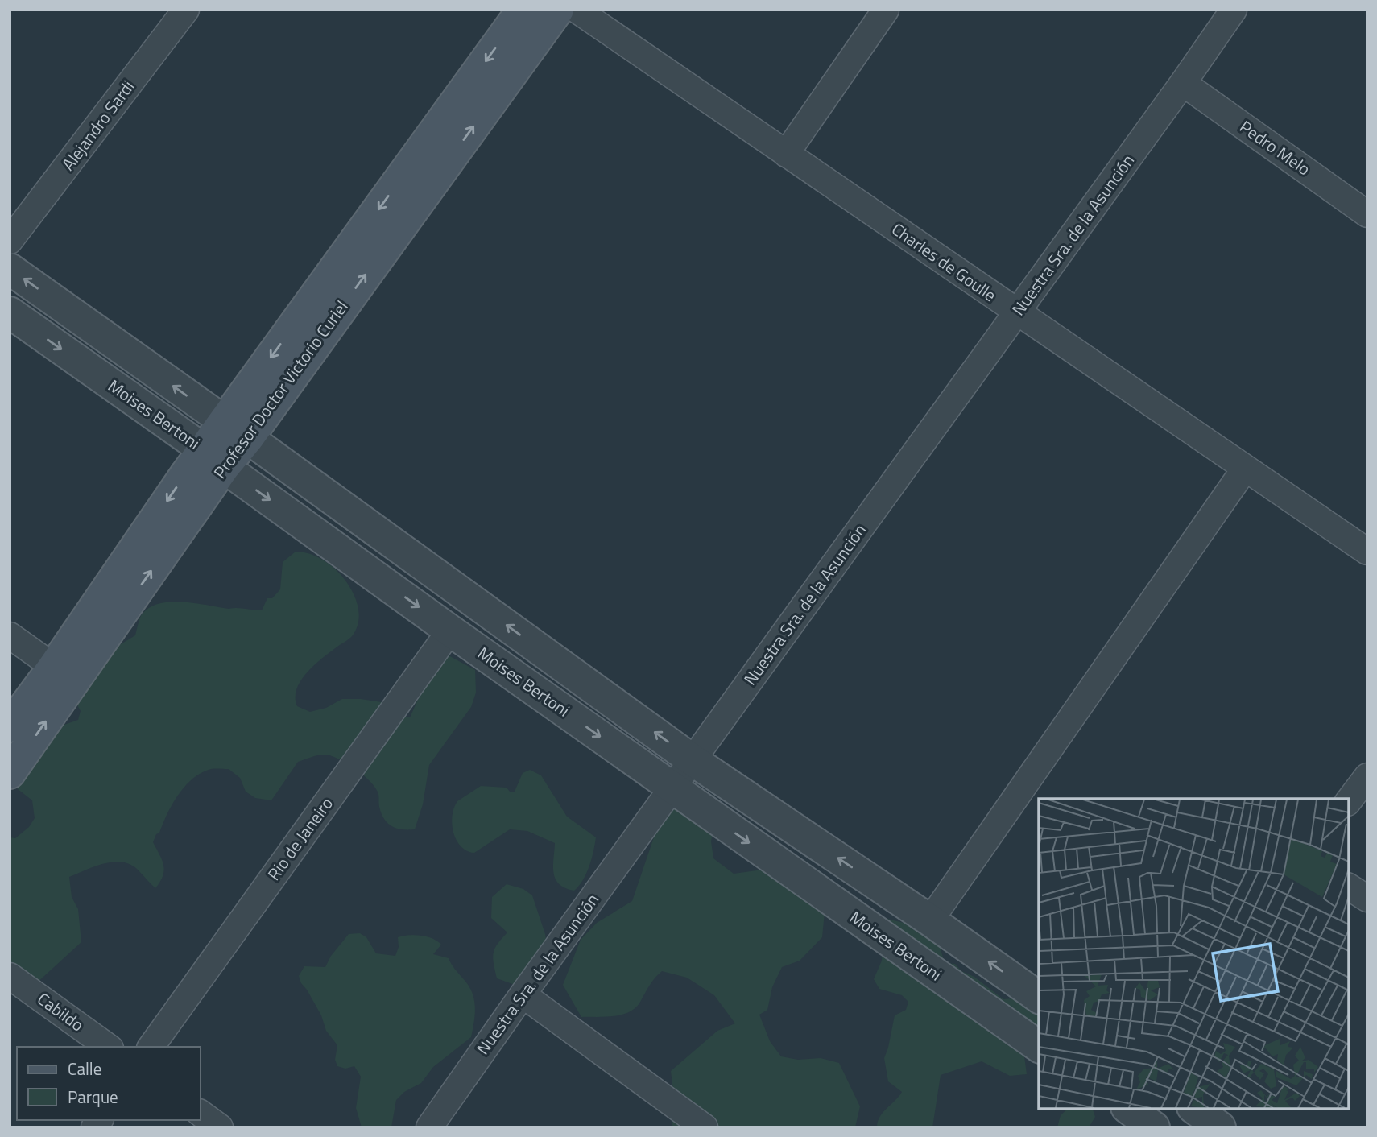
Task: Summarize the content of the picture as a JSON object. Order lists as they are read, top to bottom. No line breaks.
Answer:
{"streets":{"main road":["Profesor Doctor Victorio Curiel"],"street":["Alejandro Sardi","Pedro Melo","Nuestra Sra. de la Asunción","Charles de Goulle","Moises Bertoni","Rio de Janeiro","Cabildo"]},"crossings":[["Pedro Melo","Nuestra Sra. de la Asunción"],["Nuestra Sra. de la Asunción","Charles de Goulle"],["Nuestra Sra. de la Asunción","Moises Bertoni"],["Profesor Doctor Victorio Curiel","Moises Bertoni"],["Moises Bertoni","Rio de Janeiro"]],"legend":["Calle","Parque"]}
